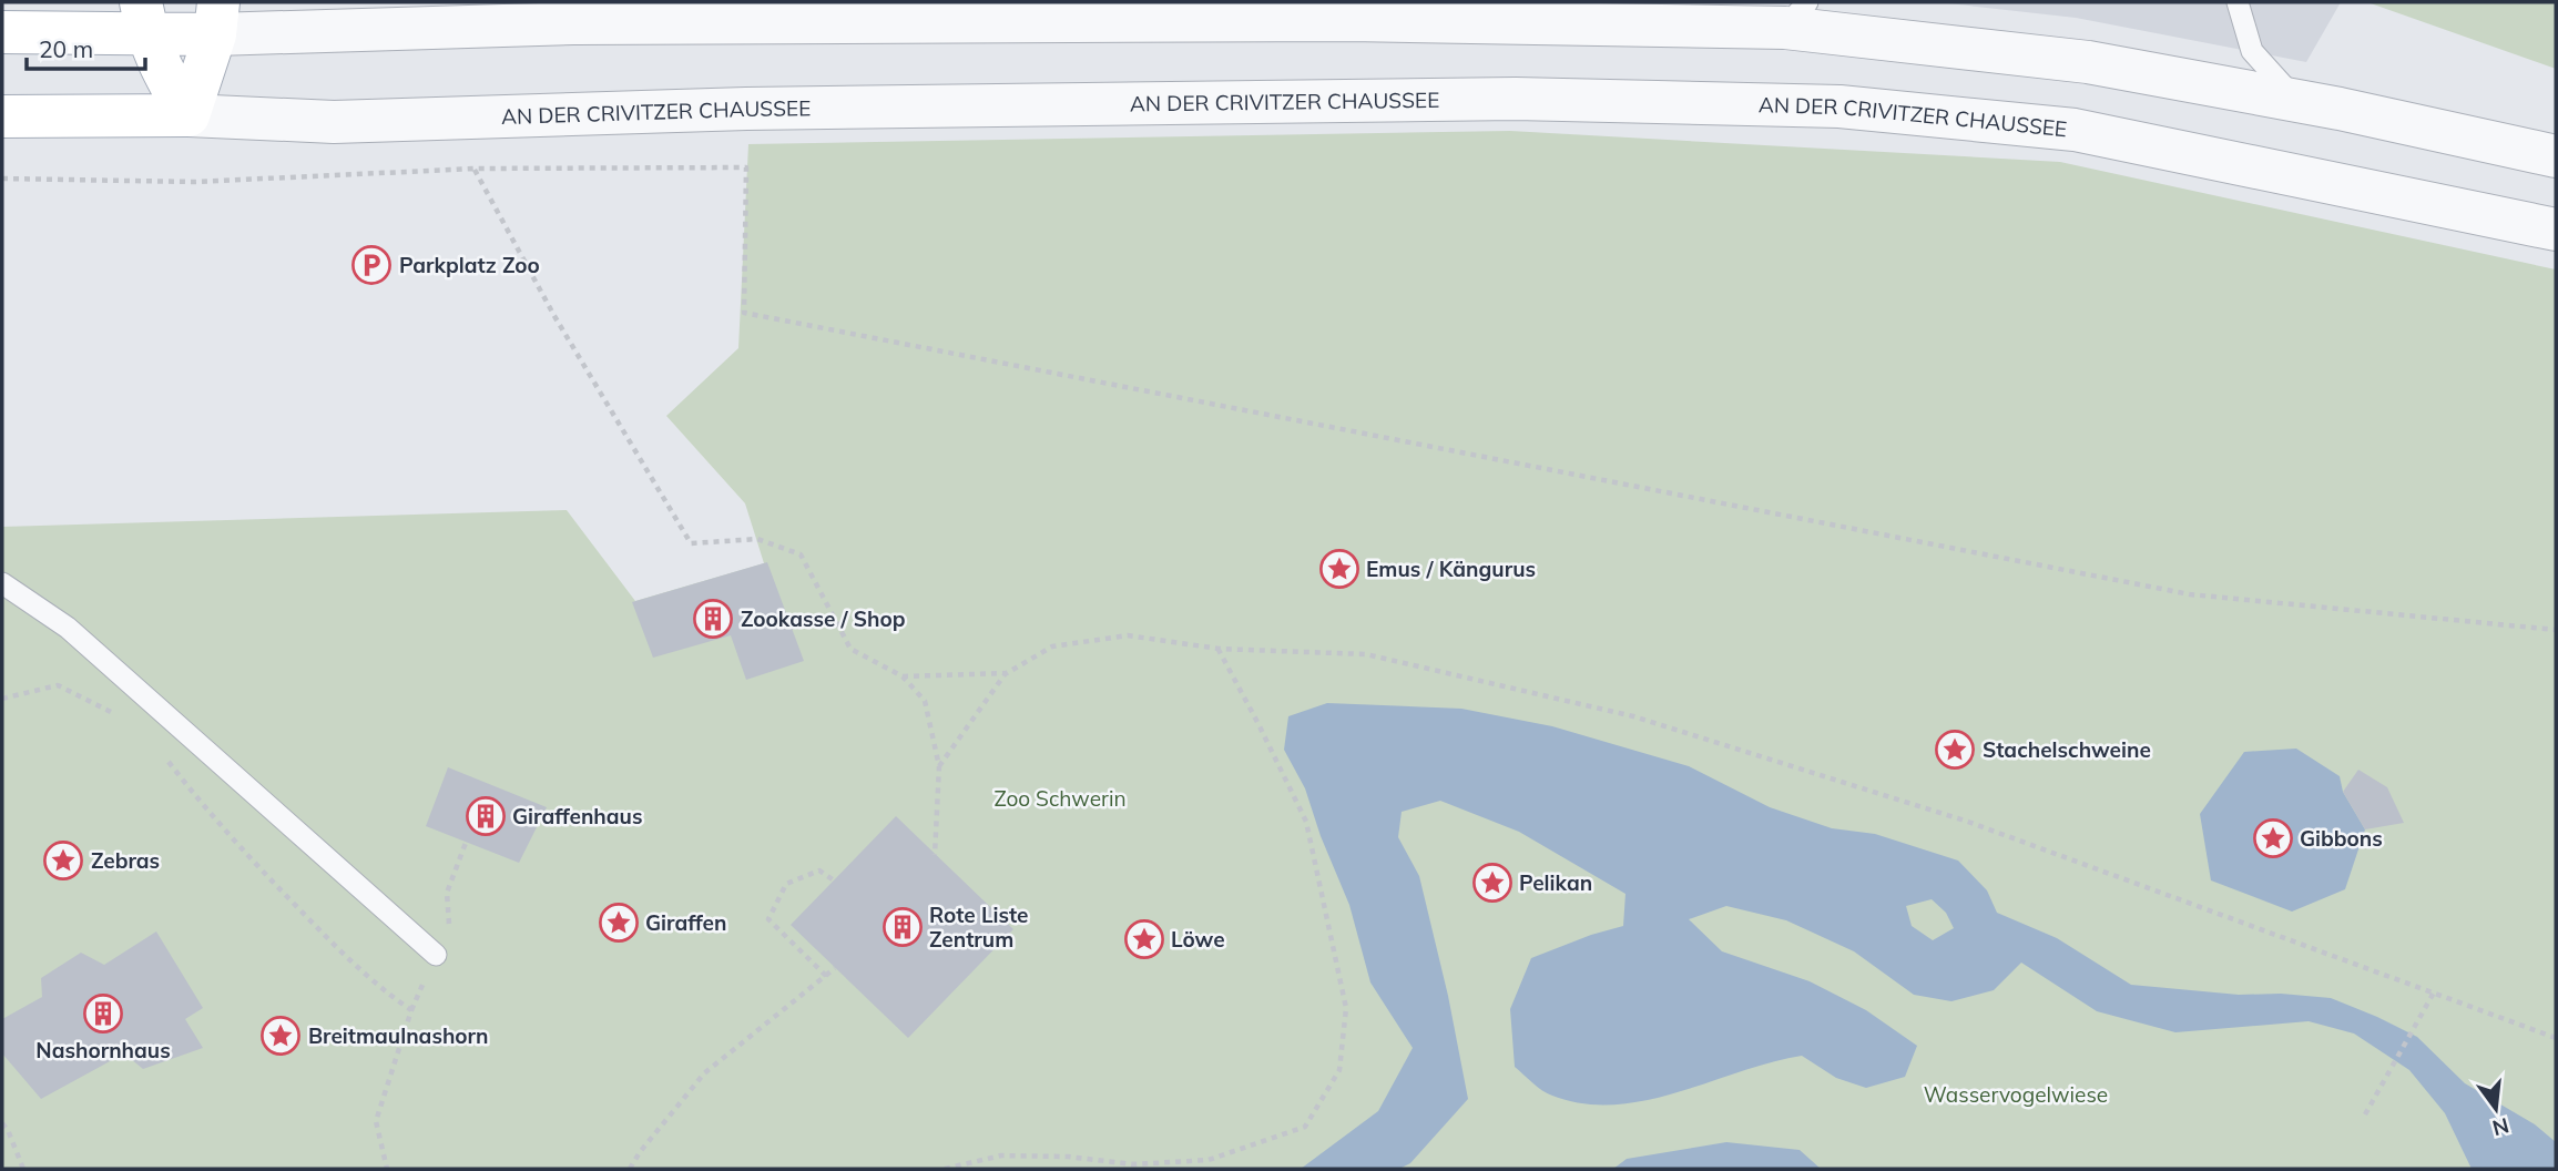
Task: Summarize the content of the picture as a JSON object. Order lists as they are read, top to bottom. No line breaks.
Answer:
{"streets":{"main road":["AN DER CRIVITZER CHAUSSEE"]},"parks":["Zoo Schwerin","Wasservogelwiese"],"places":{"parking":["Parkplatz Zoo"],"place":["Emus / Kängurus","Stachelschweine","Gibbons","Zebras","Pelikan","Giraffen","Löwe","Breitmaulnashorn"],"building":["Zookasse / Shop","Giraffenhaus","Rote Liste Zentrum","Nashornhaus"]},"scale_bar":"20 m","north":"bottom"}
